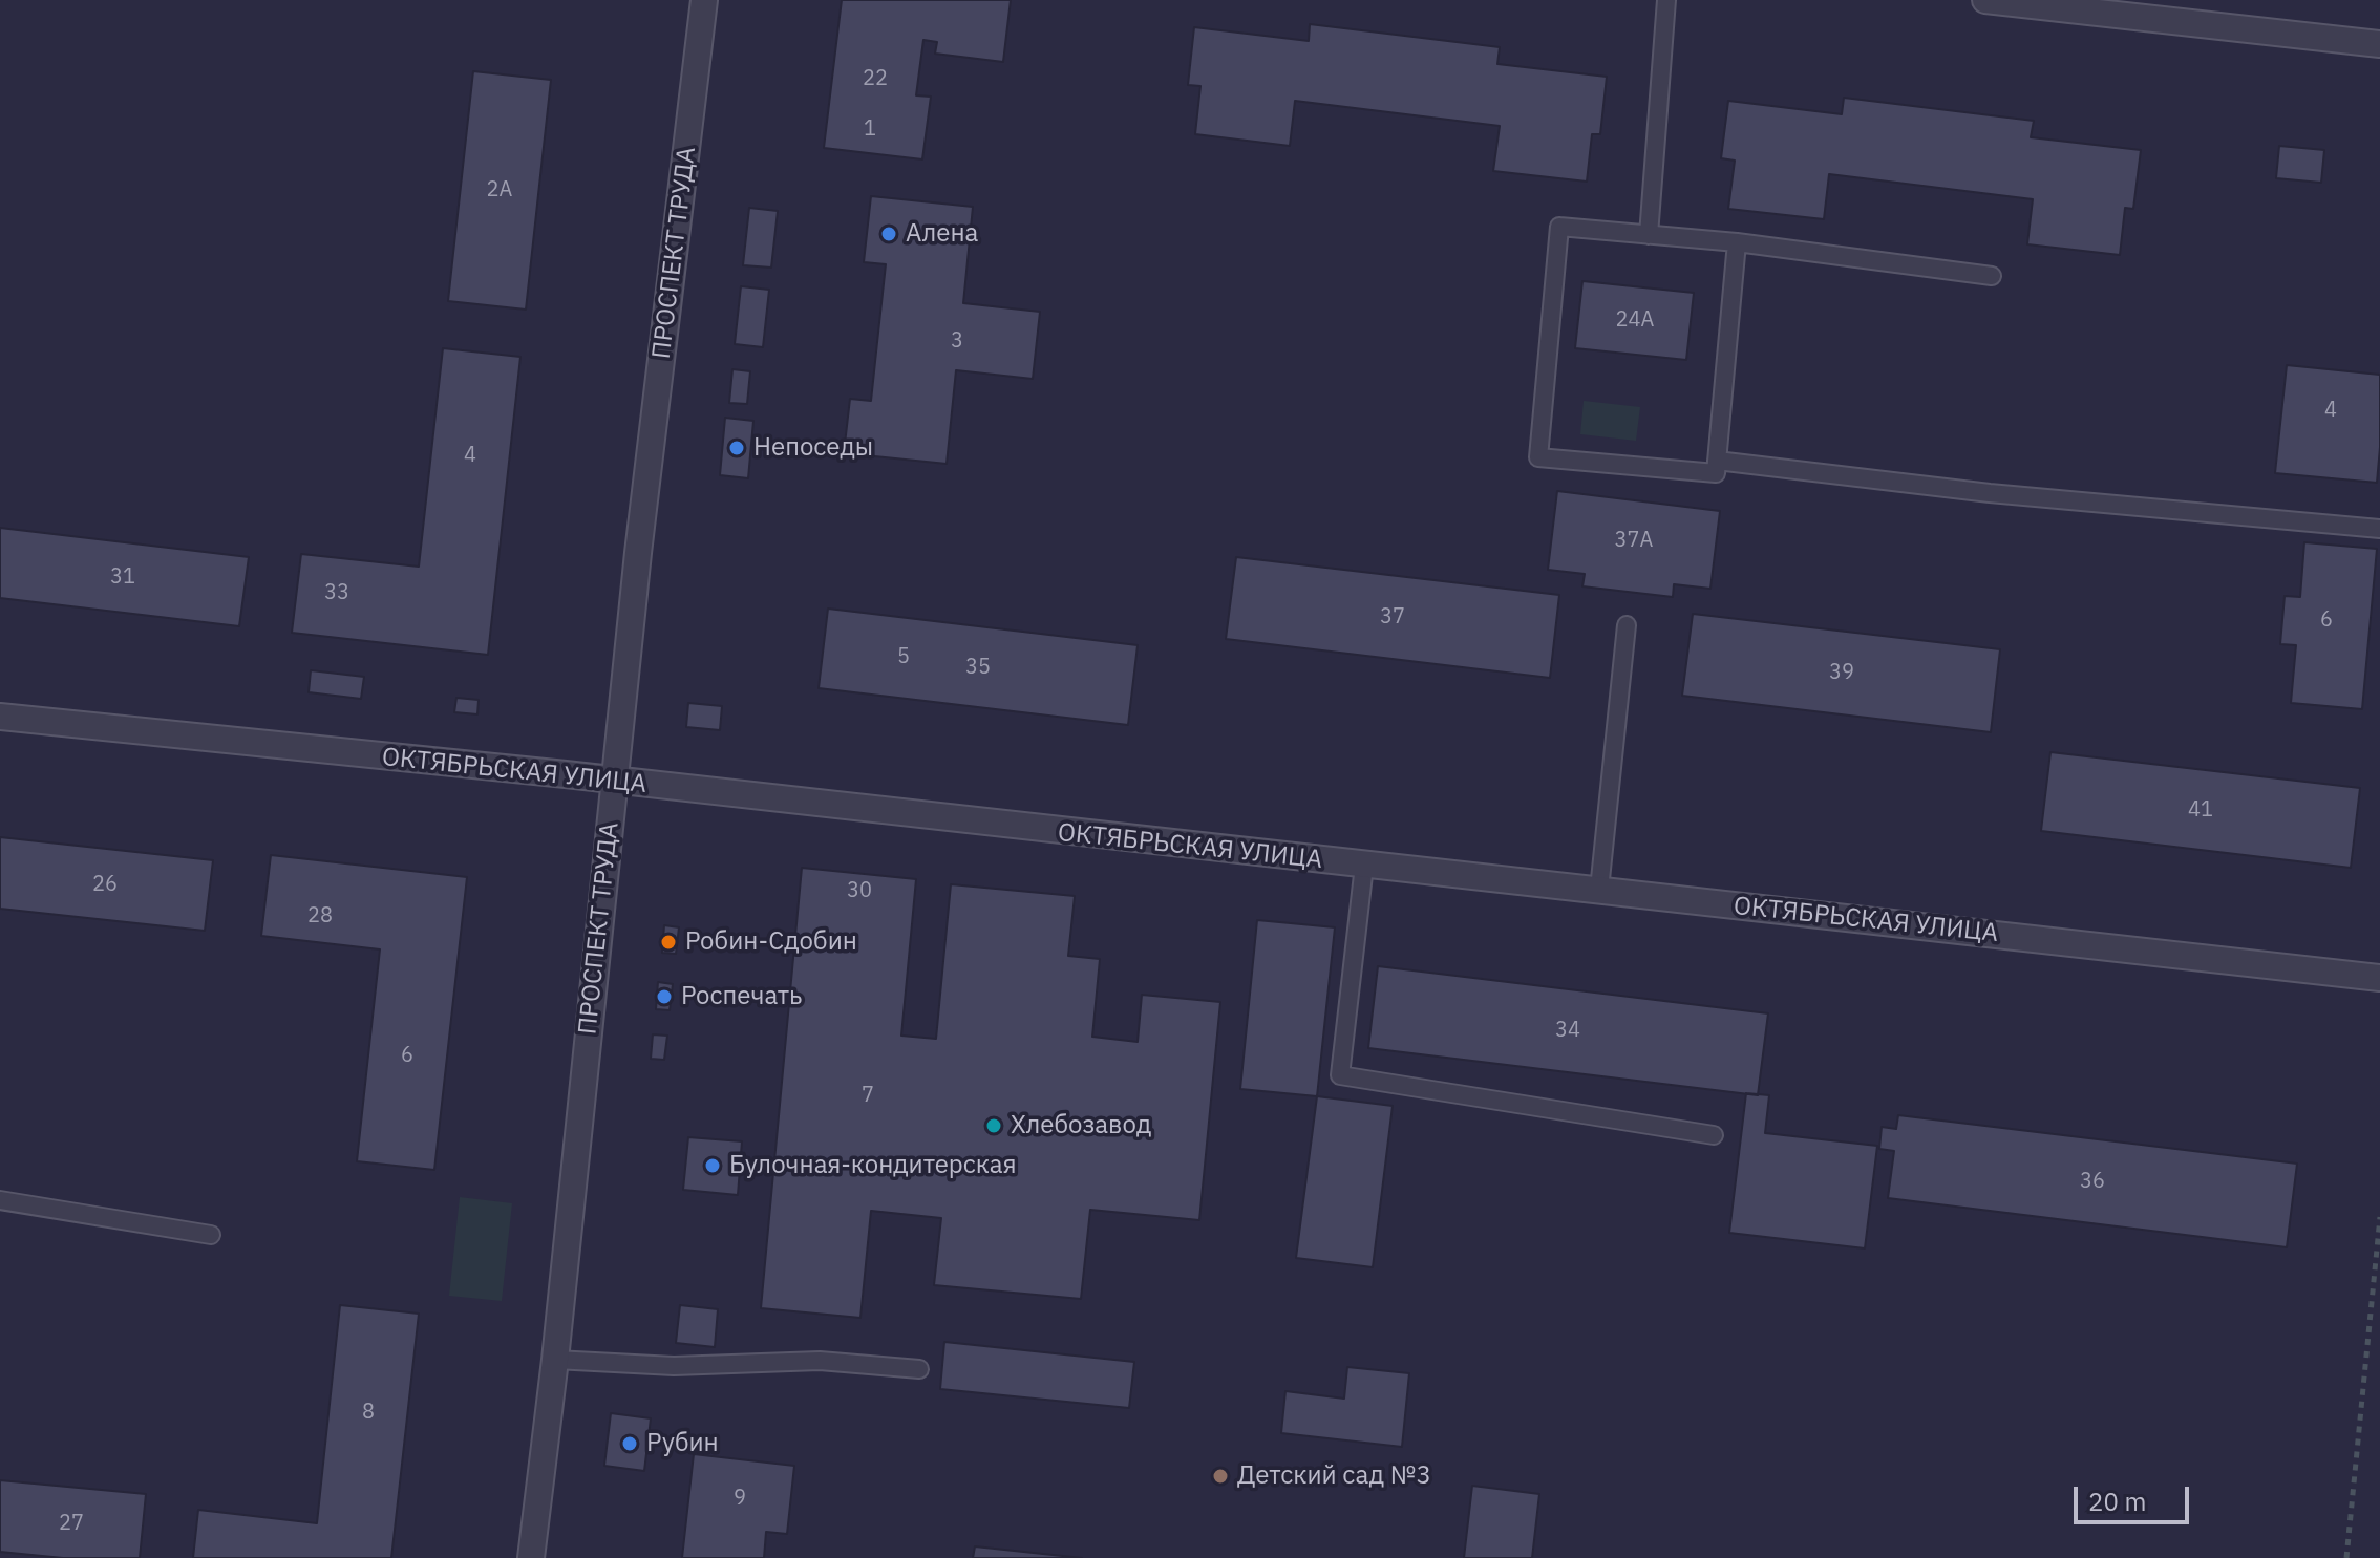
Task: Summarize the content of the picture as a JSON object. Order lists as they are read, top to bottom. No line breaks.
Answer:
{"streets":{"street":["ПРОСПЕКТ ТРУДА","ОКТЯБРЬСКАЯ УЛИЦА"]},"crossings":[["ПРОСПЕКТ ТРУДА","ОКТЯБРЬСКАЯ УЛИЦА"]],"places":["Алена","Непоседы","Робин-Сдобин","Роспечать","Хлебозавод","Булочная-кондитерская","Рубин","Детский сад №3"],"house_numbers":["22","1","2А","24А","3","4","4","37А","31","33","37","6","5","35","39","41","26","30","28","34","6","7","36","8","9","27"],"scale_bar":"20 m"}
